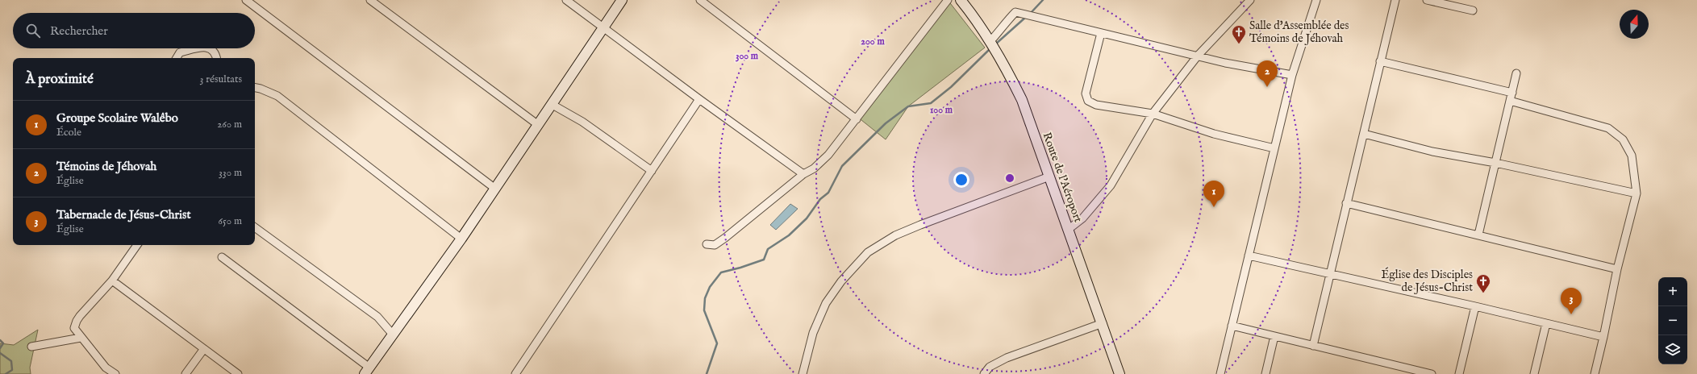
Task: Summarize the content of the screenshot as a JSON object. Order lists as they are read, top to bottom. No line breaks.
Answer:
{"streets":{"street":["Route de l'Aéroport"]},"places":{"church":["Salle d'Assemblée des Témoins de Jéhovah","Église des Disciples de Jésus-Christ"]},"north":"top","page":{"search":"Rechercher","heading":["À proximité","3 résultats"],"pins":["2","1","3"],"list":[{"mark":"1","name":"Groupe Scolaire Walêbo","note":"École","value":"260 m"},{"mark":"2","name":"Témoins de Jéhovah","note":"Église","value":"330 m"},{"mark":"3","name":"Tabernacle de Jésus-Christ","note":"Église","value":"650 m"}],"map_buttons":["+","−"]},"rings":["200 m","300 m","100 m"]}
